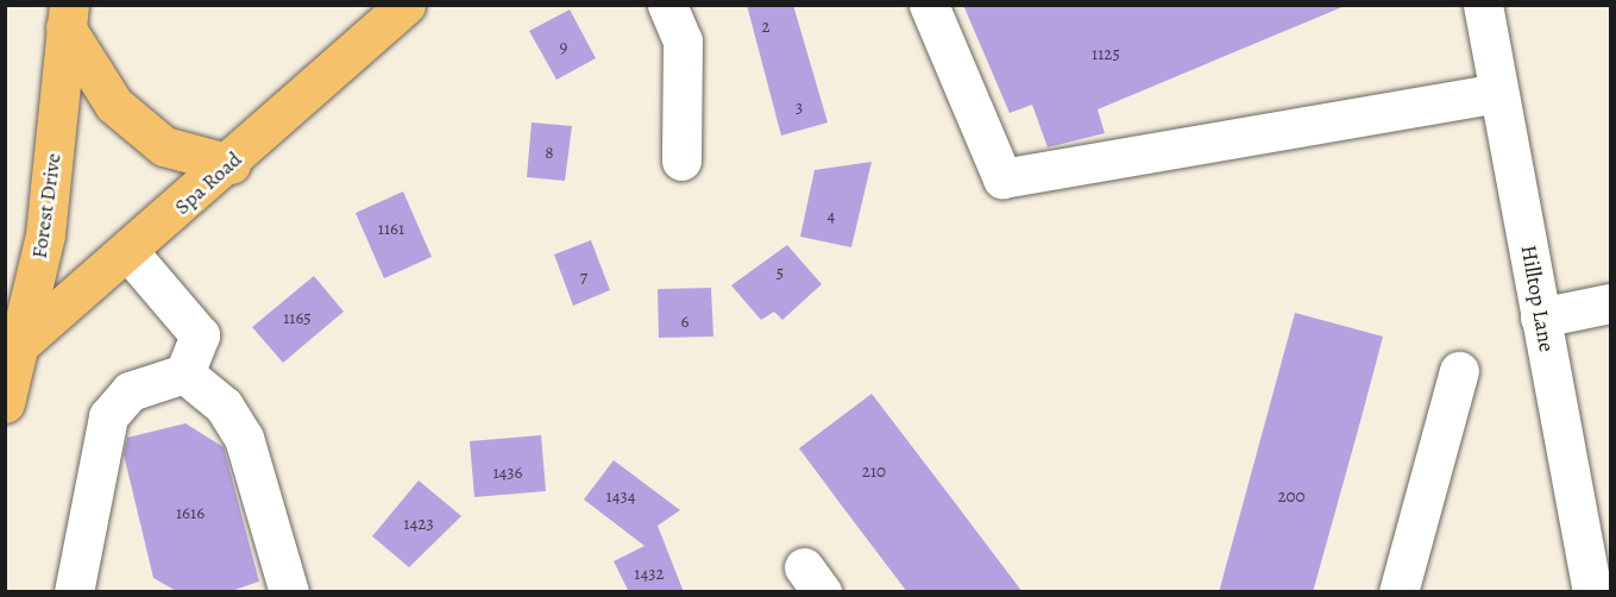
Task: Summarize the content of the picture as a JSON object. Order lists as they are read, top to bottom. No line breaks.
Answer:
{"streets":{"main road":["Spa Road","Forest Drive"],"street":["Hilltop Lane"]},"crossings":[["Spa Road","Forest Drive"]],"house_numbers":["2","9","1125","3","8","4","1161","5","7","1165","6","210","1436","1434","200","1616","1423","1432"]}
